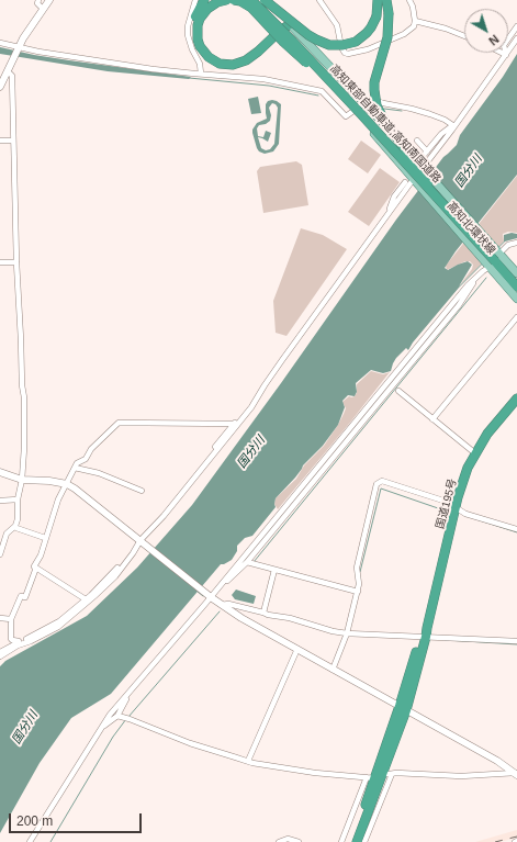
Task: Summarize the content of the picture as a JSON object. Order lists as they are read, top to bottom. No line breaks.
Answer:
{"streets":{"highway":["高知東部自動車道;高知南国道路","国道195号"],"main road":["高知北環状線"]},"crossings":[["高知東部自動車道;高知南国道路","高知北環状線"]],"water":["国分川"],"scale_bar":"200 m","north":"bottom right"}
